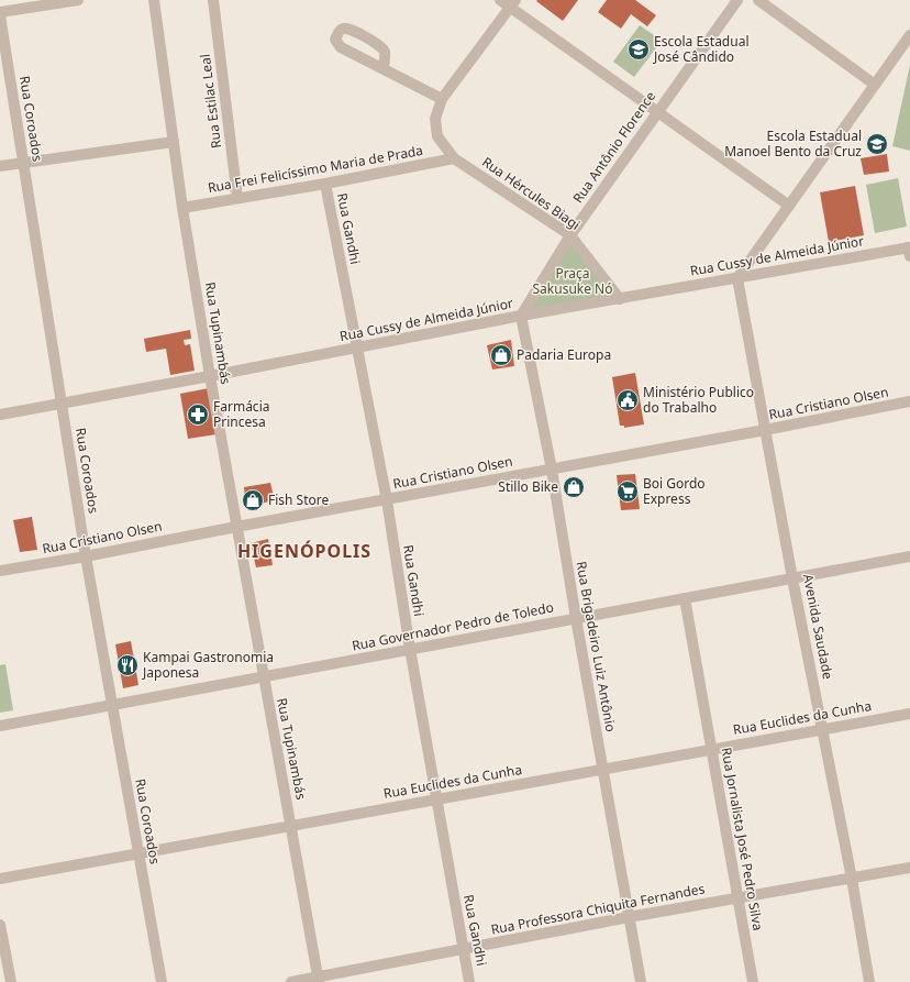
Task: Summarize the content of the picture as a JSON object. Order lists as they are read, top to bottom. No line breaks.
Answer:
{"streets":{"street":["Rua Estilac Leal","Rua Coroados","Rua Antônio Florence","Rua Frei Felicíssimo Maria de Prada","Rua Hércules Biagi","Rua Gandhi","Rua Cussy de Almeida Júnior","Rua Tupinambás","Rua Cristiano Olsen","Rua Governador Pedro de Toledo","Avenida Saudade","Rua Brigadeiro Luiz Antônio","Rua Euclides da Cunha","Rua Jornalista José Pedro Silva","Rua Professora Chiquita Fernandes"]},"crossings":[["Rua Estilac Leal","Rua Frei Felicíssimo Maria de Prada"],["Rua Coroados","Rua Cussy de Almeida Júnior"],["Rua Coroados","Rua Cristiano Olsen"],["Rua Coroados","Rua Governador Pedro de Toledo"],["Rua Coroados","Rua Euclides da Cunha"],["Rua Antônio Florence","Rua Hércules Biagi"],["Rua Antônio Florence","Rua Cussy de Almeida Júnior"],["Rua Antônio Florence","Rua Brigadeiro Luiz Antônio"],["Rua Frei Felicíssimo Maria de Prada","Rua Hércules Biagi"],["Rua Frei Felicíssimo Maria de Prada","Rua Gandhi"],["Rua Frei Felicíssimo Maria de Prada","Rua Tupinambás"],["Rua Hércules Biagi","Rua Cussy de Almeida Júnior"],["Rua Gandhi","Rua Cussy de Almeida Júnior"],["Rua Gandhi","Rua Cristiano Olsen"],["Rua Gandhi","Rua Governador Pedro de Toledo"],["Rua Gandhi","Rua Euclides da Cunha"],["Rua Gandhi","Rua Professora Chiquita Fernandes"],["Rua Cussy de Almeida Júnior","Rua Tupinambás"],["Rua Cussy de Almeida Júnior","Avenida Saudade"],["Rua Cussy de Almeida Júnior","Rua Brigadeiro Luiz Antônio"],["Rua Tupinambás","Rua Cristiano Olsen"],["Rua Tupinambás","Rua Governador Pedro de Toledo"],["Rua Tupinambás","Rua Euclides da Cunha"],["Rua Tupinambás","Rua Professora Chiquita Fernandes"],["Rua Cristiano Olsen","Avenida Saudade"],["Rua Cristiano Olsen","Rua Brigadeiro Luiz Antônio"],["Rua Governador Pedro de Toledo","Avenida Saudade"],["Rua Governador Pedro de Toledo","Rua Brigadeiro Luiz Antônio"],["Rua Governador Pedro de Toledo","Rua Jornalista José Pedro Silva"],["Avenida Saudade","Rua Euclides da Cunha"],["Avenida Saudade","Rua Professora Chiquita Fernandes"],["Rua Brigadeiro Luiz Antônio","Rua Euclides da Cunha"],["Rua Brigadeiro Luiz Antônio","Rua Professora Chiquita Fernandes"],["Rua Euclides da Cunha","Rua Jornalista José Pedro Silva"],["Rua Jornalista José Pedro Silva","Rua Professora Chiquita Fernandes"]],"districts":["HIGENÓPOLIS"],"parks":["Praça Sakusuke Nó"],"places":{"school or university":["Escola Estadual José Cândido","Escola Estadual Manoel Bento da Cruz"],"shop":["Padaria Europa","Stillo Bike","Fish Store"],"public building":["Ministério Publico do Trabalho"],"pharmacy":["Farmácia Princesa"],"supermarket":["Boi Gordo Express"],"restaurant":["Kampai Gastronomia Japonesa"]}}
